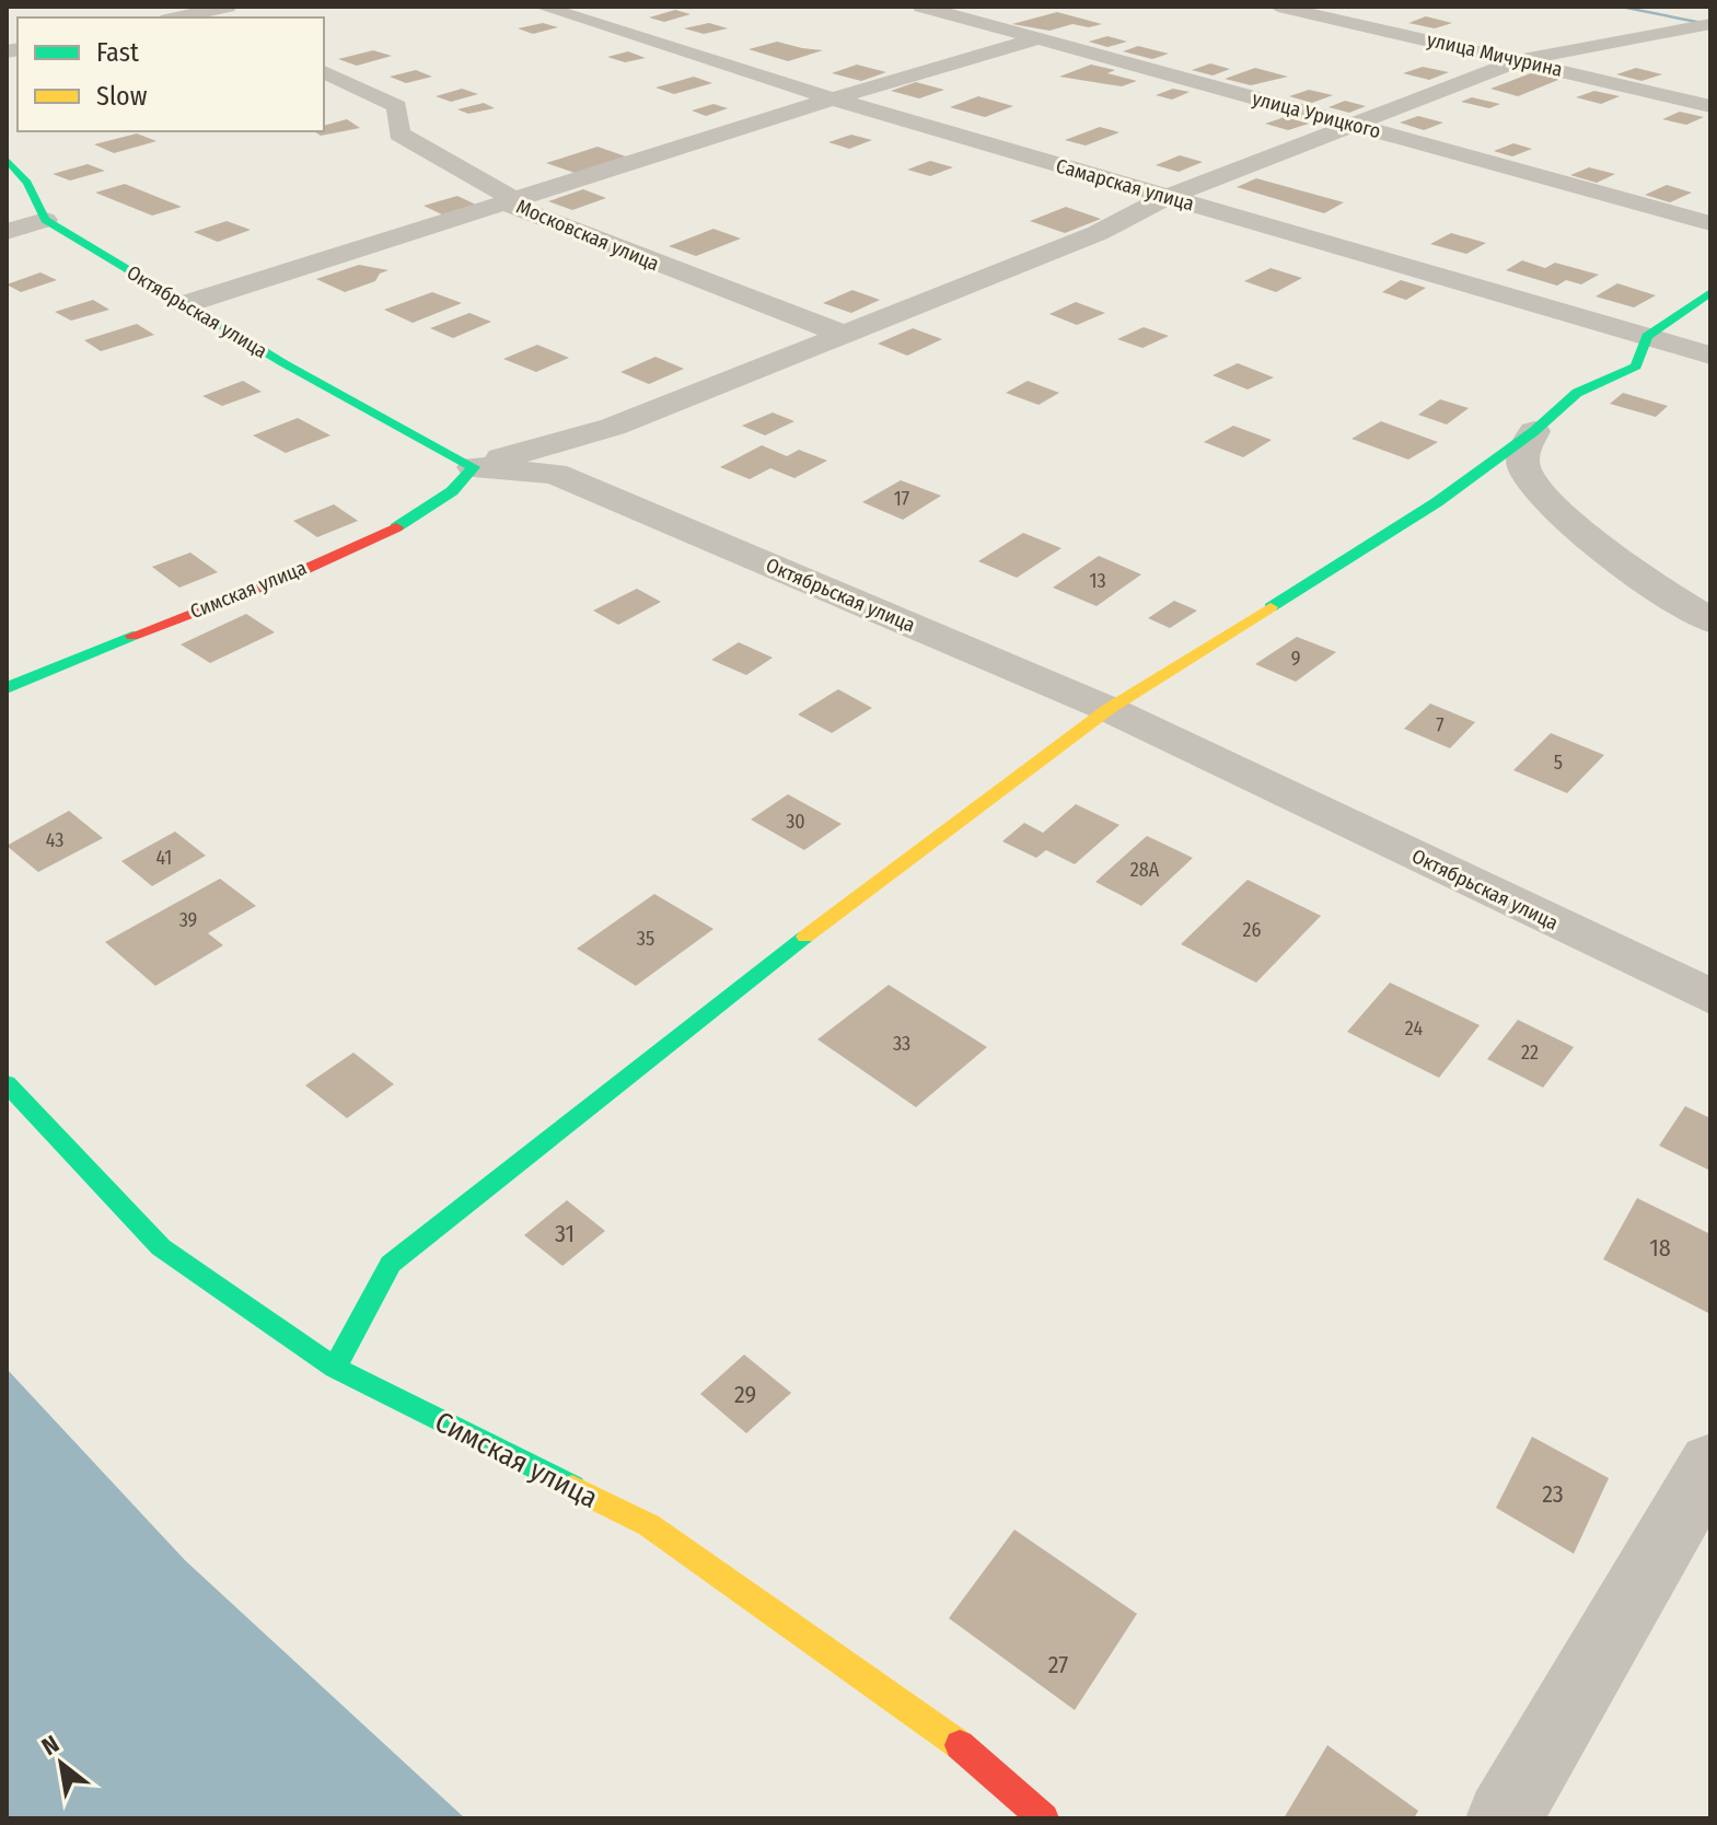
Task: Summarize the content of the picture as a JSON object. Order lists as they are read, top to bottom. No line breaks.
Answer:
{"streets":{"main road":["Октябрьская улица","Симская улица"],"street":["улица Мичурина","улица Урицкого","Самарская улица","Московская улица"]},"crossings":[["Октябрьская улица","Симская улица"]],"house_numbers":["17","13","9","7","5","30","43","41","28А","39","26","35","24","33","22","31","18","29","23","27"],"legend":["Fast","Slow"],"north":"top left"}
